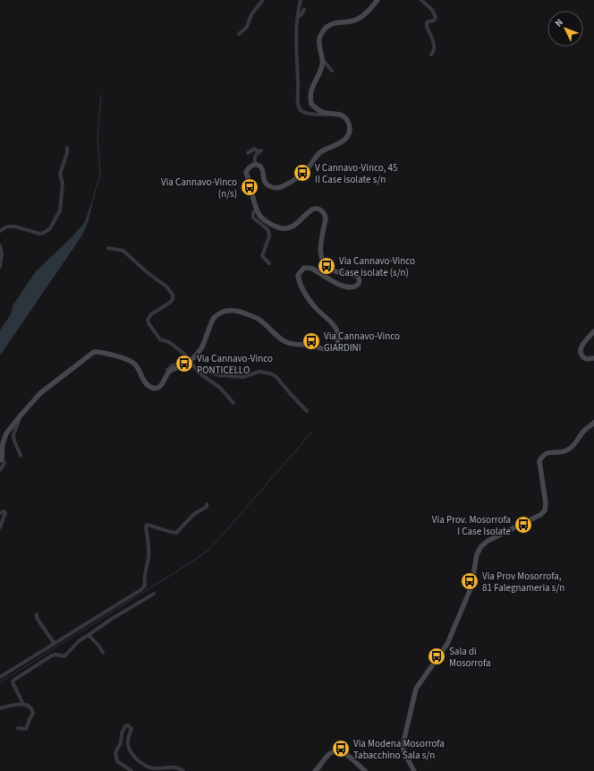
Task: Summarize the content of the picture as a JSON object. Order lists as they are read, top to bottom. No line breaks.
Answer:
{"places":{"bus stop":["V Cannavo-Vinco, 45 II Case isolate s/n","Via Cannavo-Vinco (n/s)","Via Cannavo-Vinco Case isolate (s/n)","Via Cannavo-Vinco GIARDINI","Via Cannavo-Vinco PONTICELLO","Via Prov. Mosorrofa I Case Isolate","Via Prov Mosorrofa, 81 Falegnameria s/n","Sala di Mosorrofa","Via Modena Mosorrofa Tabacchino Sala s/n"]},"north":"top left"}
